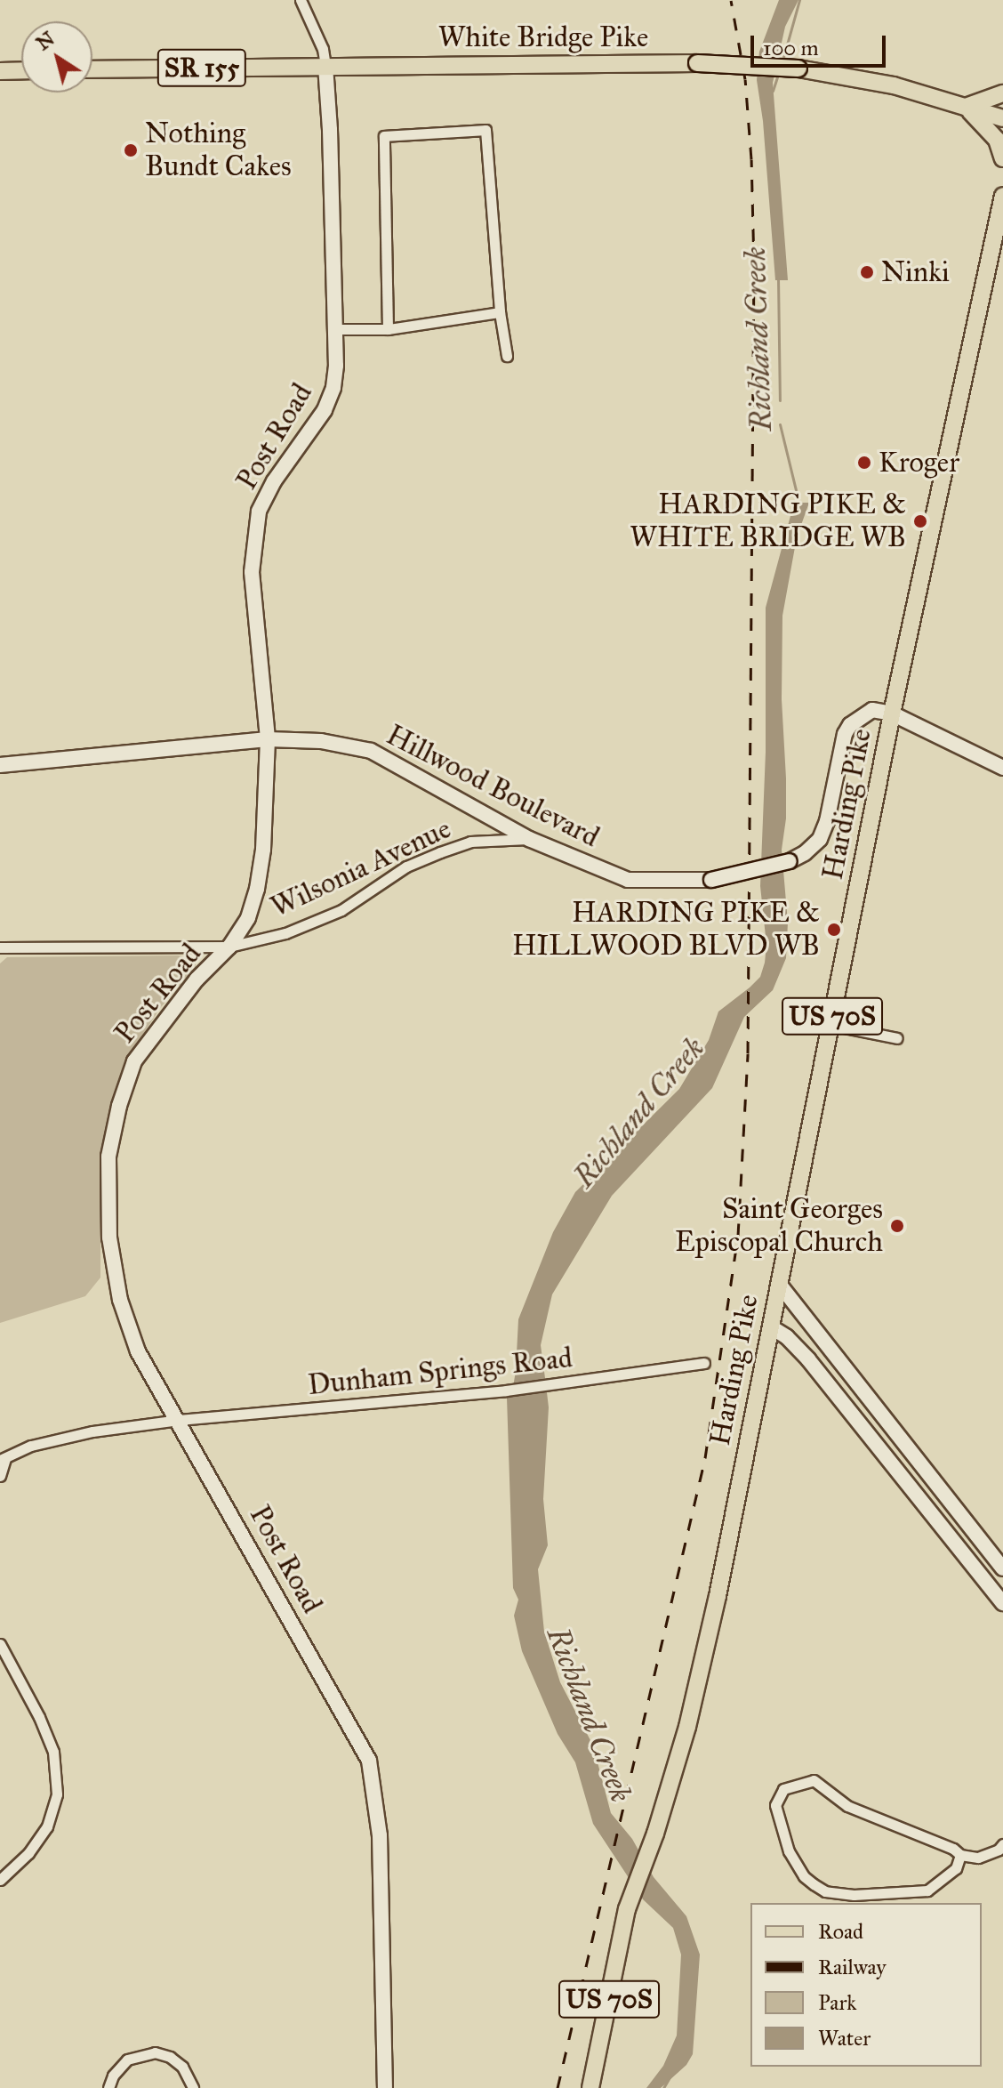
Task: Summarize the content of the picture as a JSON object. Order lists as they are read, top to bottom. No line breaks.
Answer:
{"streets":{"main road":["White Bridge Pike","SR 155","Harding Pike","US 70S"],"street":["Post Road","Hillwood Boulevard","Wilsonia Avenue","Dunham Springs Road"]},"crossings":[["White Bridge Pike","Post Road"],["Post Road","Hillwood Boulevard"],["Post Road","Wilsonia Avenue"],["Post Road","Dunham Springs Road"],["Hillwood Boulevard","Harding Pike"],["Hillwood Boulevard","Wilsonia Avenue"]],"water":["Richland Creek"],"places":["Nothing Bundt Cakes","Ninki","Kroger","HARDING PIKE & WHITE BRIDGE WB","HARDING PIKE & HILLWOOD BLVD WB","Saint Georges Episcopal Church"],"legend":["Road","Railway","Park","Water"],"scale_bar":"100 m","north":"top left"}
